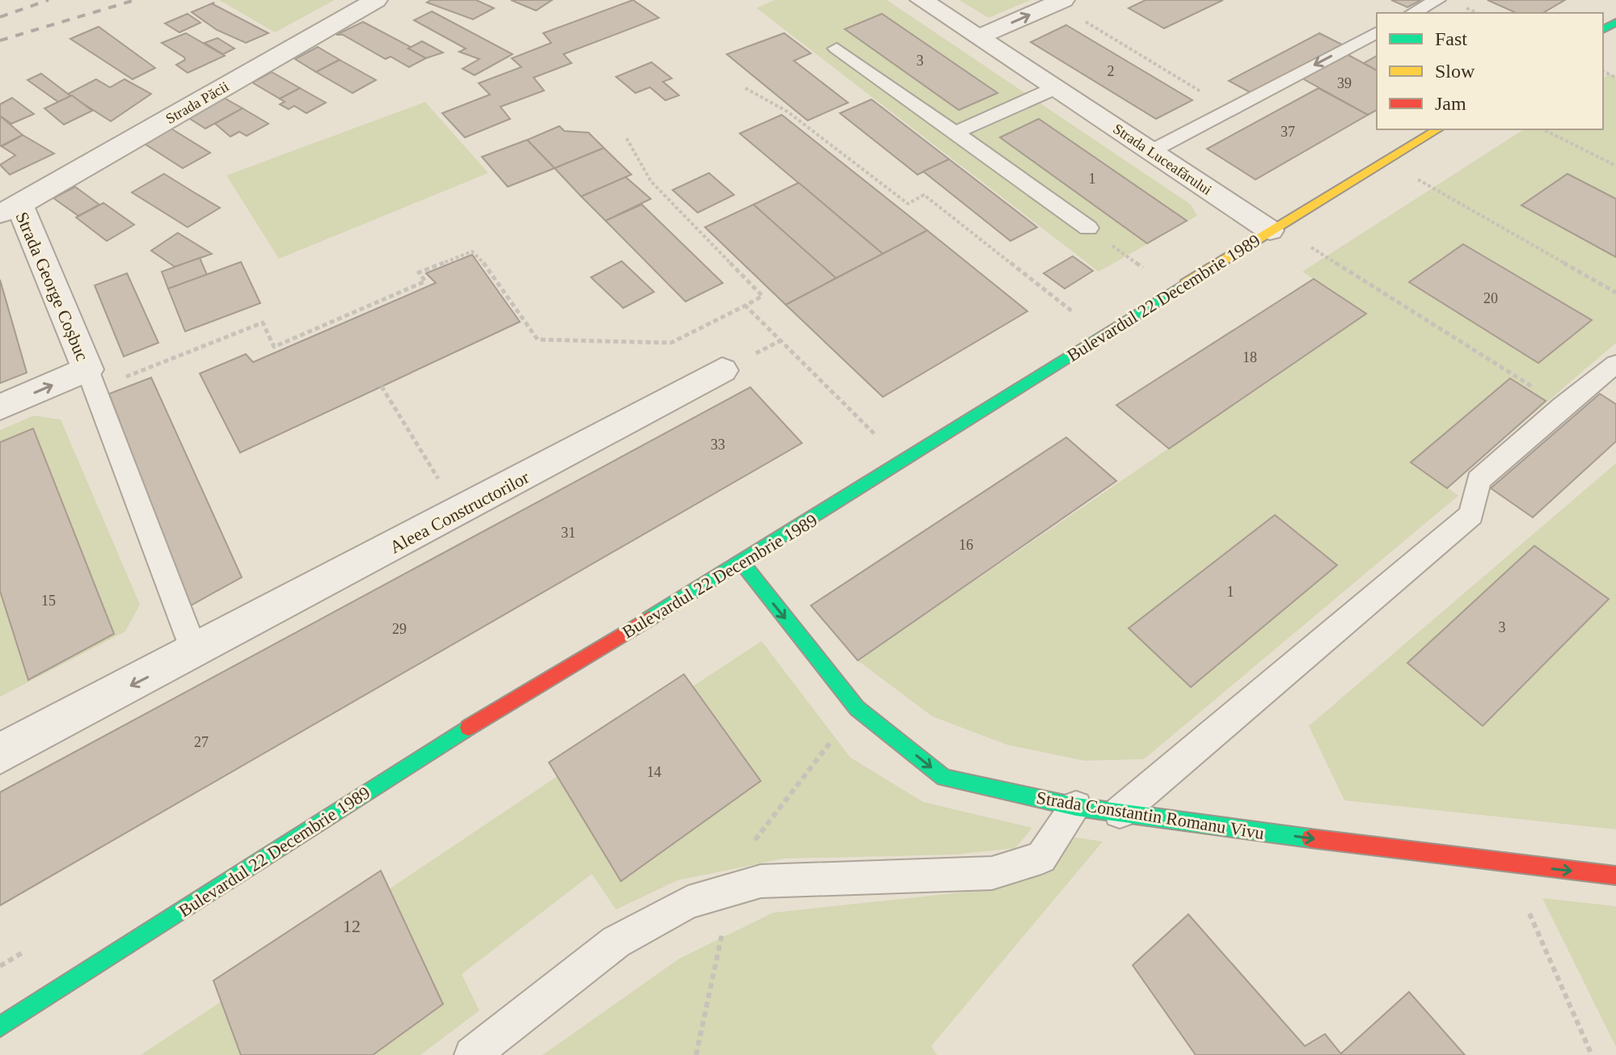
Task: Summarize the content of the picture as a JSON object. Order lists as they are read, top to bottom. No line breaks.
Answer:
{"streets":{"main road":["Bulevardul 22 Decembrie 1989","Strada Constantin Romanu Vivu"],"street":["Strada Păcii","Strada Luceafărului","Strada George Coșbuc","Aleea Constructorilor"]},"crossings":[["Strada Păcii","Strada George Coșbuc"],["Strada Luceafărului","Bulevardul 22 Decembrie 1989"],["Bulevardul 22 Decembrie 1989","Strada Constantin Romanu Vivu"]],"one_way":["Strada Constantin Romanu Vivu"],"house_numbers":["3","2","39","37","1","20","18","33","31","16","1","15","3","29","27","14","12"],"legend":["Fast","Slow","Jam"]}
